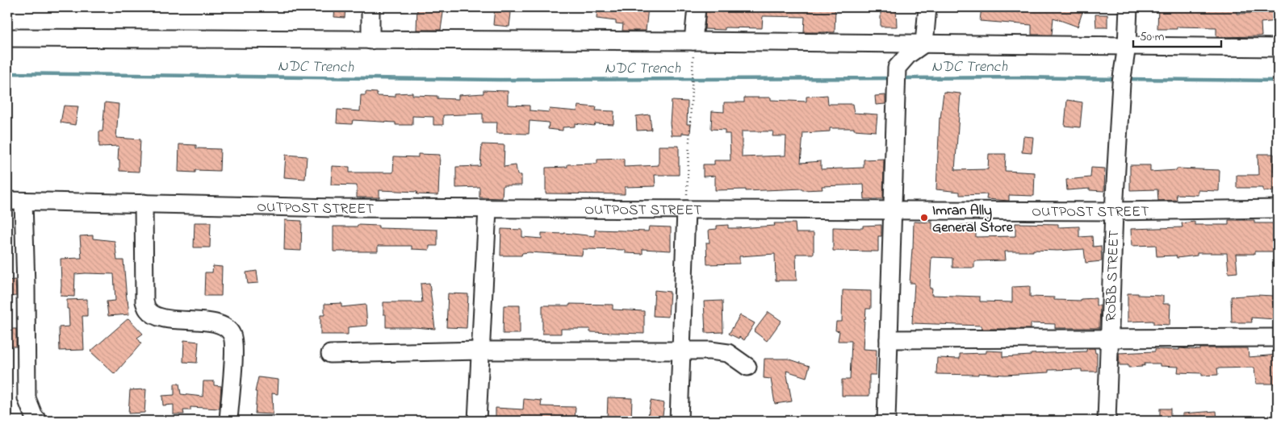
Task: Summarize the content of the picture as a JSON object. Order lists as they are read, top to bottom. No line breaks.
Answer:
{"streets":{"street":["OUTPOST STREET","ROBB STREET"]},"crossings":[["OUTPOST STREET","ROBB STREET"]],"water":["NDC Trench"],"places":["Imran Ally General Store"],"scale_bar":"50 m"}
